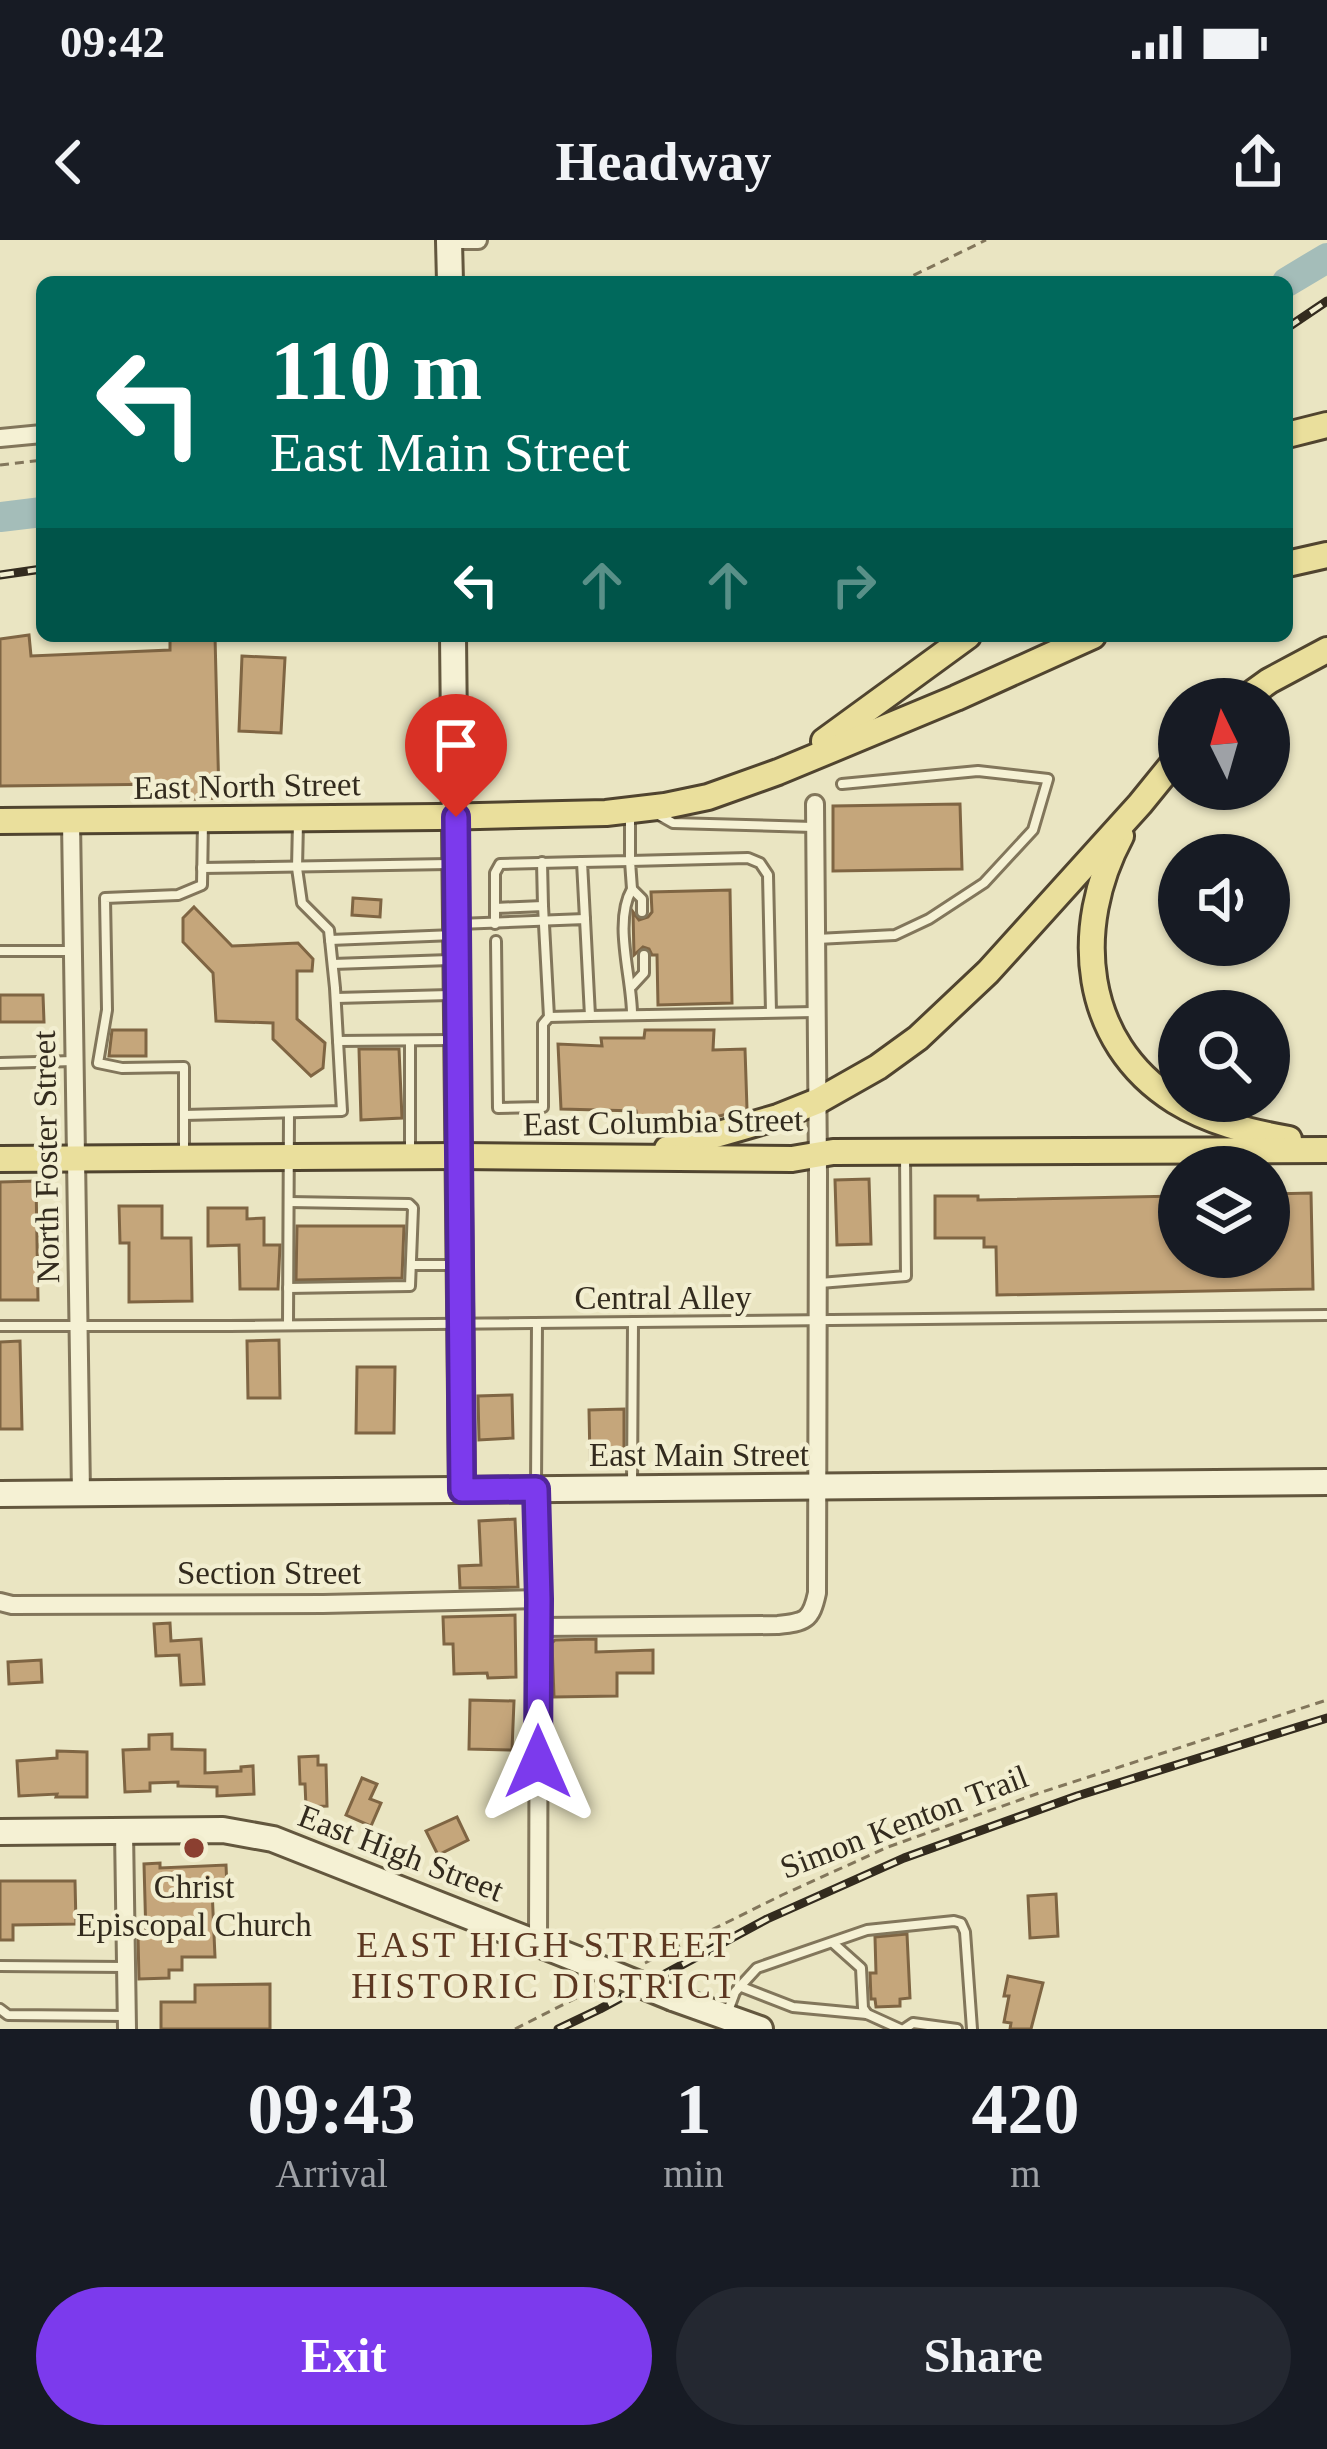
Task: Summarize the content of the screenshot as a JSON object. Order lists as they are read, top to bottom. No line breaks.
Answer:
{"streets":{"main road":["East North Street","East Columbia Street"],"street":["North Foster Street","East Main Street","Section Street","East High Street"],"lane":["Central Alley"],"path":["Simon Kenton Trail"]},"crossings":[["East North Street","North Foster Street"],["East Columbia Street","North Foster Street"],["North Foster Street","Central Alley"],["North Foster Street","East Main Street"]],"districts":["EAST HIGH STREET HISTORIC DISTRICT"],"places":["Christ Episcopal Church"],"north":"top","page":{"status":"09:42","header":"Headway","turn":["110 m","East Main Street"],"eta":["09:43","Arrival","1","min","420","m"],"buttons":["Exit","Share"]}}
